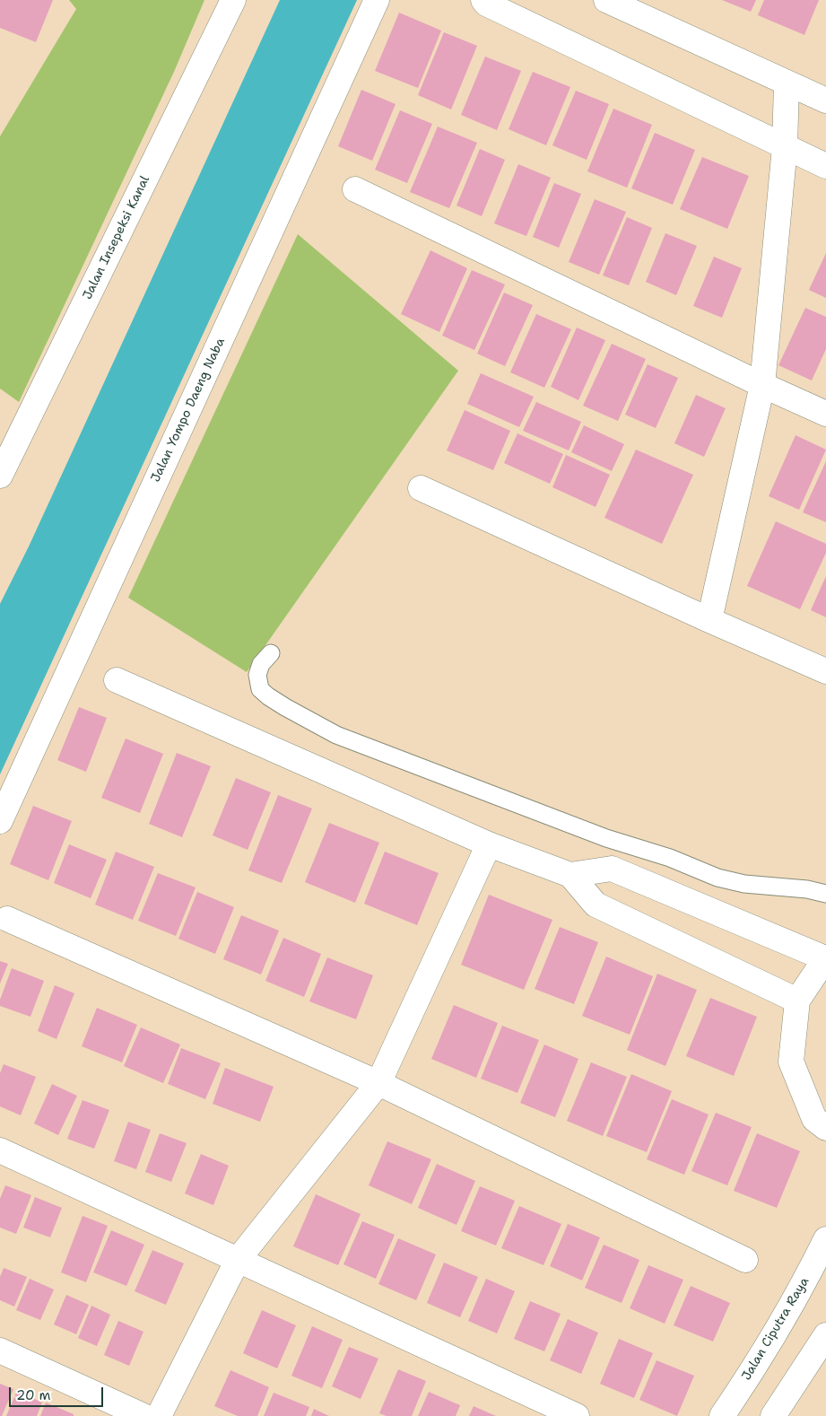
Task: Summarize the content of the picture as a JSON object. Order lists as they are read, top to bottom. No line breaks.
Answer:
{"streets":{"street":["Jalan Insepeksi Kanal","Jalan Yompo Daeng Naba","Jalan Ciputra Raya"]},"scale_bar":"20 m"}
